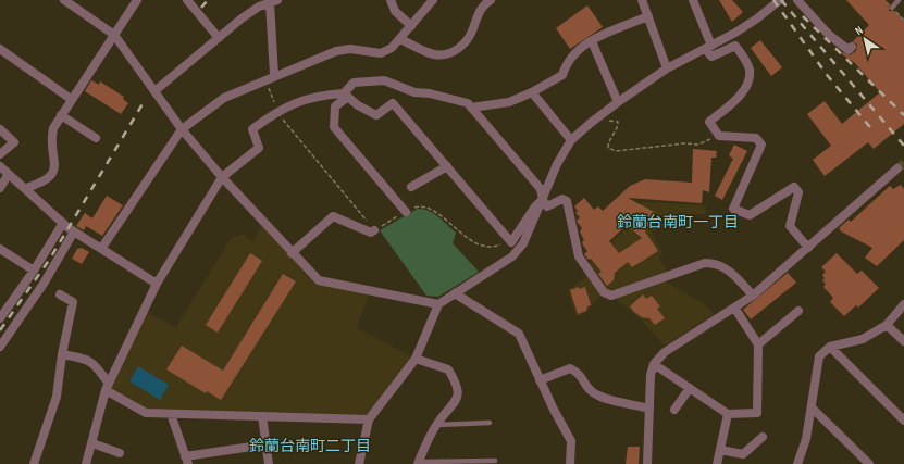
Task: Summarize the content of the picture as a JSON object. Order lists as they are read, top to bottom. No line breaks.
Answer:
{"districts":["鈴蘭台南町一丁目","鈴蘭台南町二丁目"],"north":"top left"}
